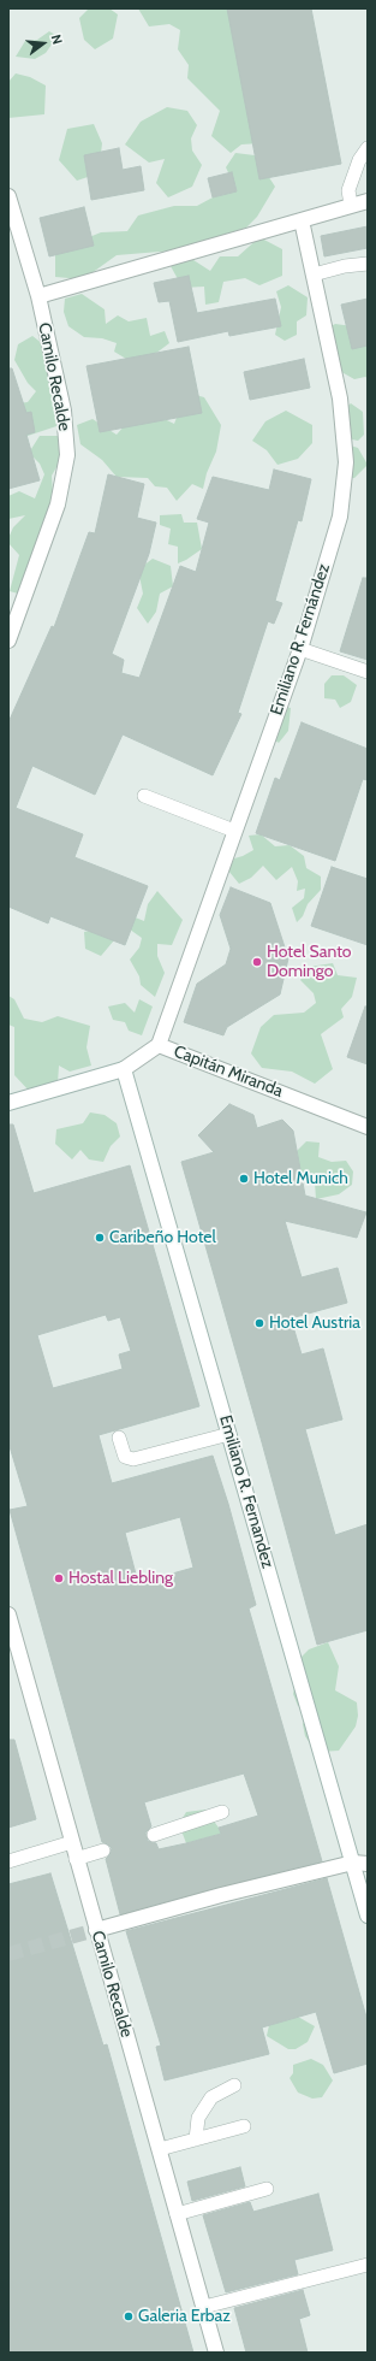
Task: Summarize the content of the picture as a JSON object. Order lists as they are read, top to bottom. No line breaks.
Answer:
{"streets":{"street":["Camilo Recalde","Emiliano R. Fernández","Capitán Miranda","Emiliano R. Fernandez"]},"crossings":[["Emiliano R. Fernández","Capitán Miranda"],["Capitán Miranda","Emiliano R. Fernandez"]],"places":["Hotel Santo Domingo","Hotel Munich","Caribeño Hotel","Hotel Austria","Hostal Liebling","Galeria Erbaz"],"north":"right"}
